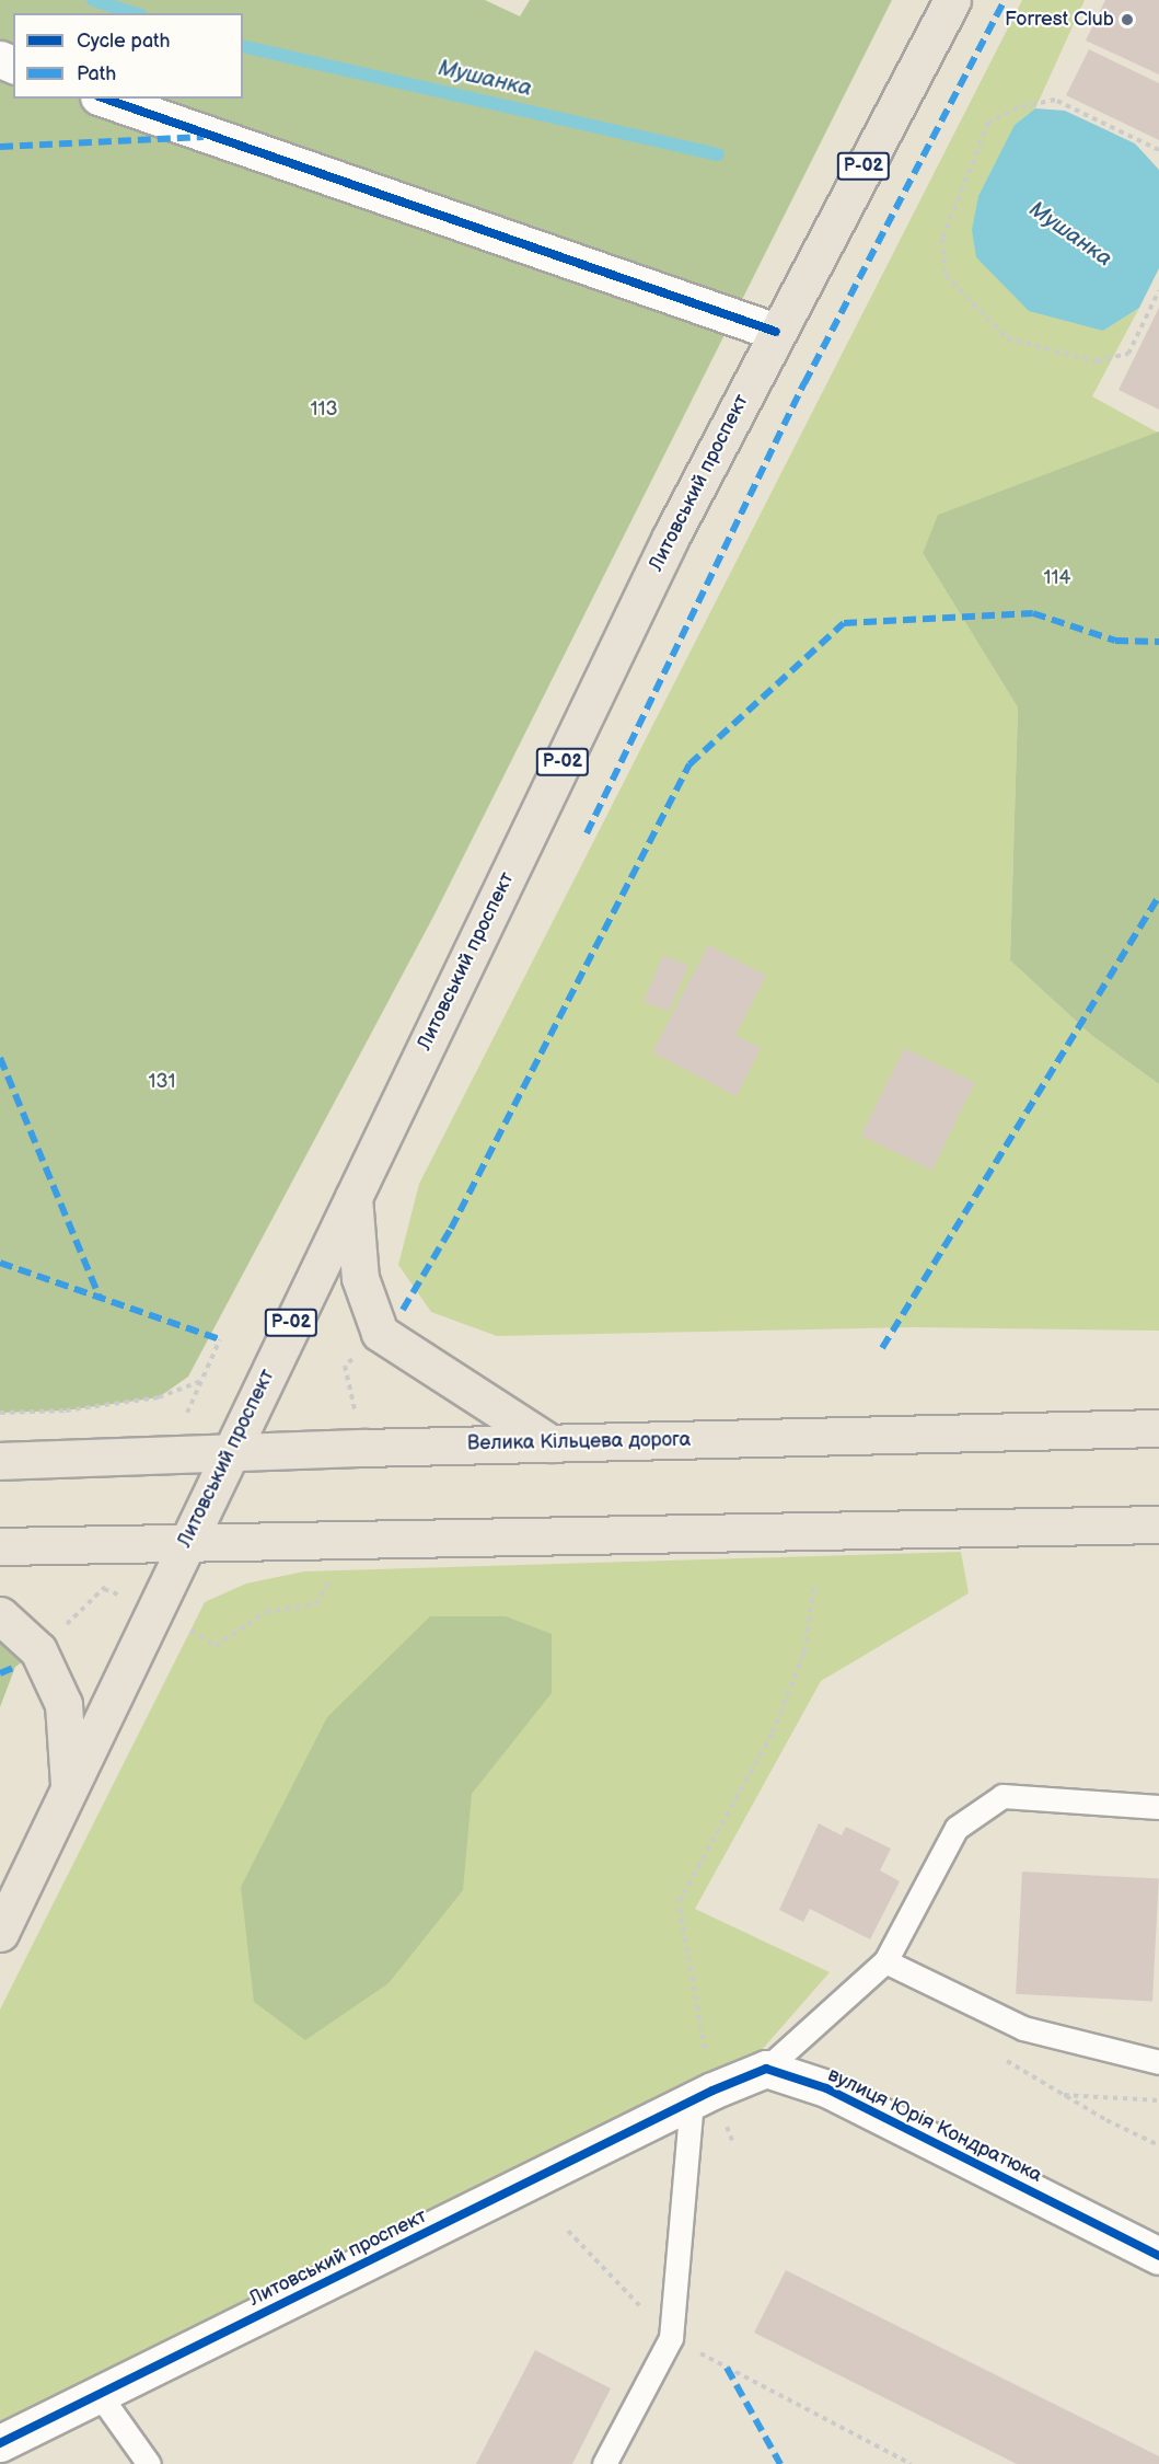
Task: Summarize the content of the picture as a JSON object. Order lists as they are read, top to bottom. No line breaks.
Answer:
{"streets":{"main road":["Р-02","Литовський проспект","Велика Кільцева дорога"],"street":["вулиця Юрія Кондратюка"]},"crossings":[["Литовський проспект","Велика Кільцева дорога"]],"water":["Мушанка"],"parks":["113","114","131"],"places":["Forrest Club"],"legend":["Cycle path","Path"]}
